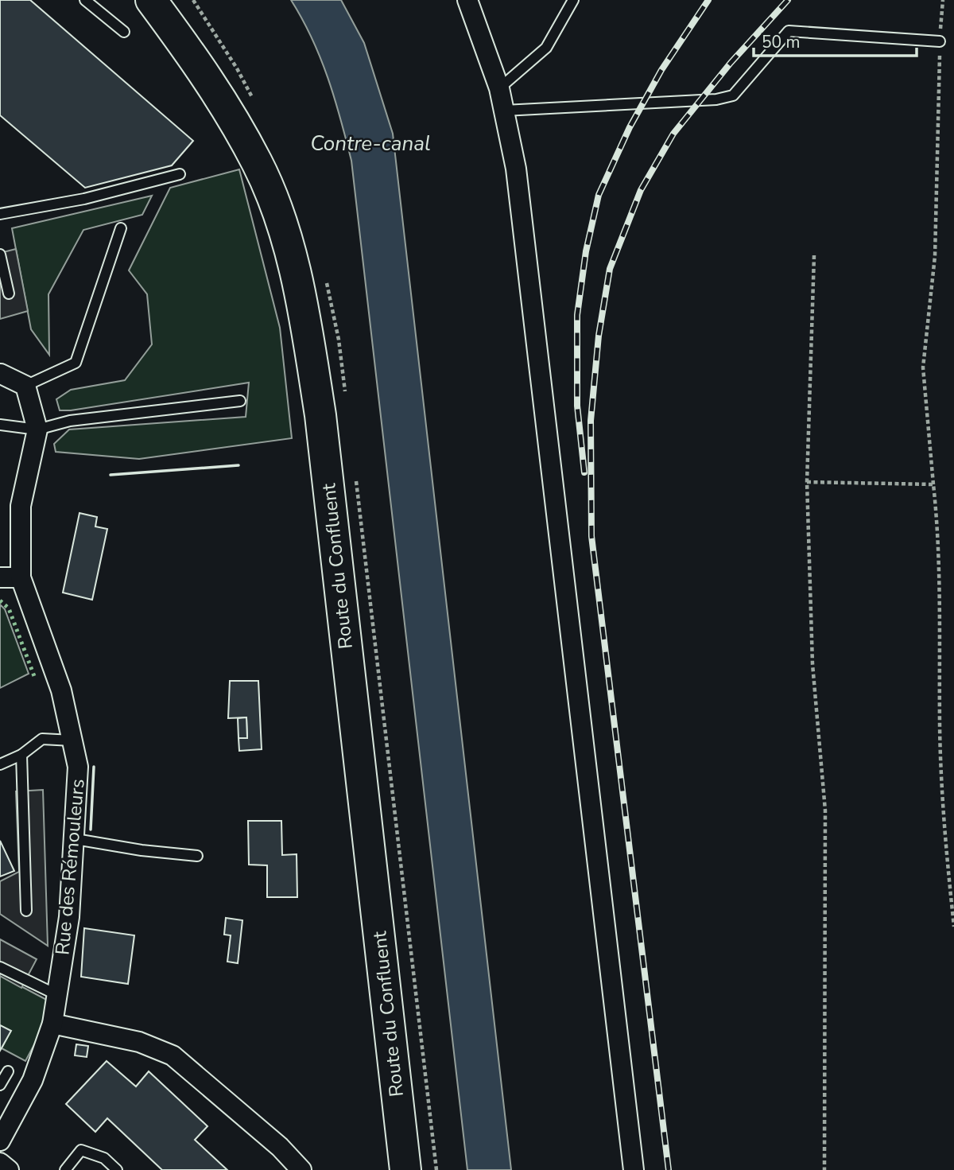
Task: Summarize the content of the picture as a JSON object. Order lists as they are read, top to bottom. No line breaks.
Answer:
{"streets":{"main road":["Route du Confluent"],"street":["Rue des Rémouleurs"]},"water":["Contre-canal"],"scale_bar":"50 m"}
